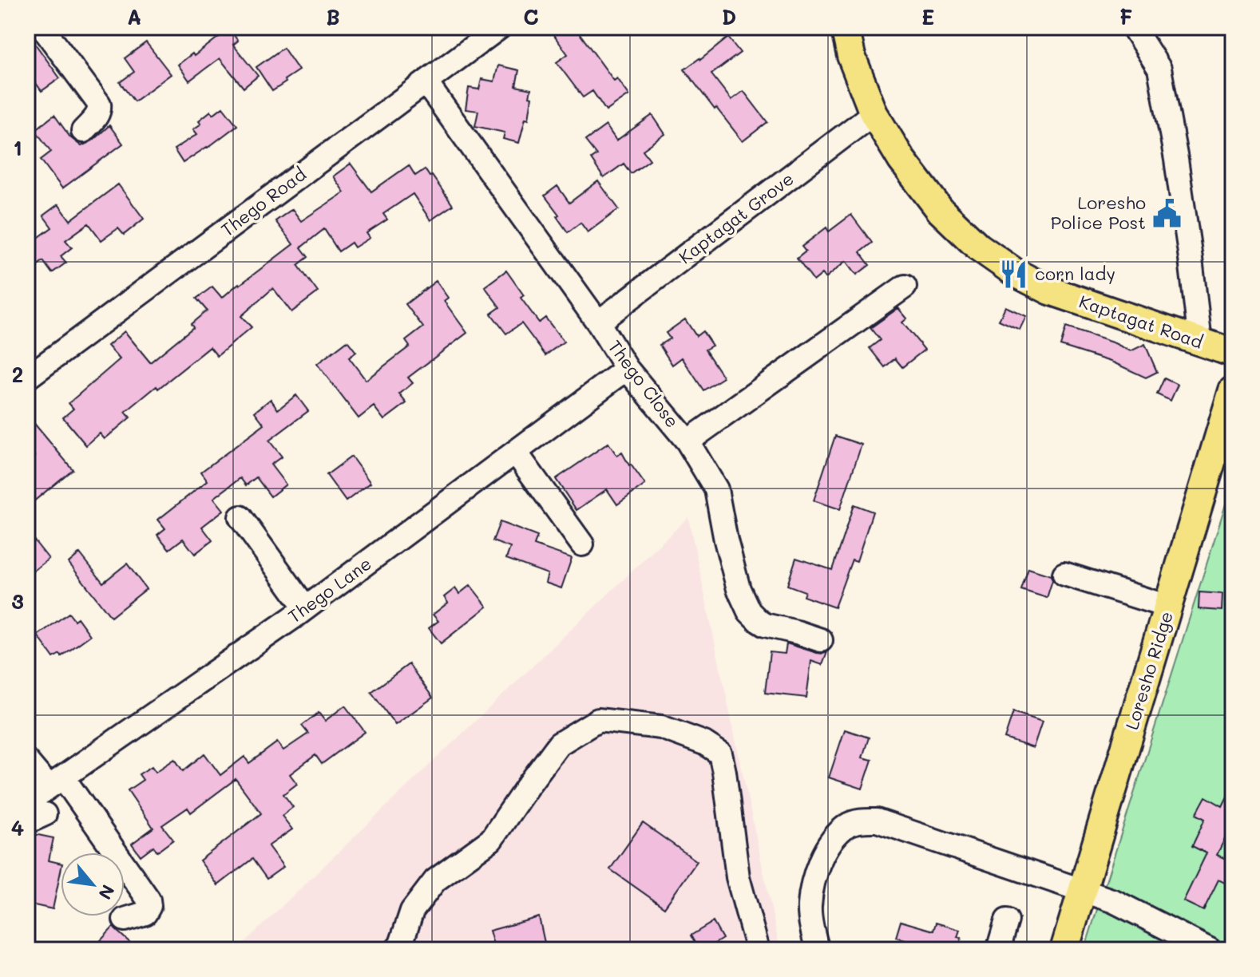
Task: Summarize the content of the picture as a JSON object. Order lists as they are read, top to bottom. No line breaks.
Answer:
{"streets":{"main road":["Kaptagat Road","Loresho Ridge"],"street":["Thego Road","Kaptagat Grove","Thego Close","Thego Lane"]},"crossings":[["Thego Road","Thego Close"],["Kaptagat Grove","Kaptagat Road"],["Kaptagat Grove","Thego Close"],["Thego Close","Thego Lane"]],"places":{"public building":["Loresho Police Post"],"restaurant":["corn lady"]},"north":"bottom right","grid":{"columns":["A","B","C","D","E","F"],"rows":["1","2","3","4"]}}
